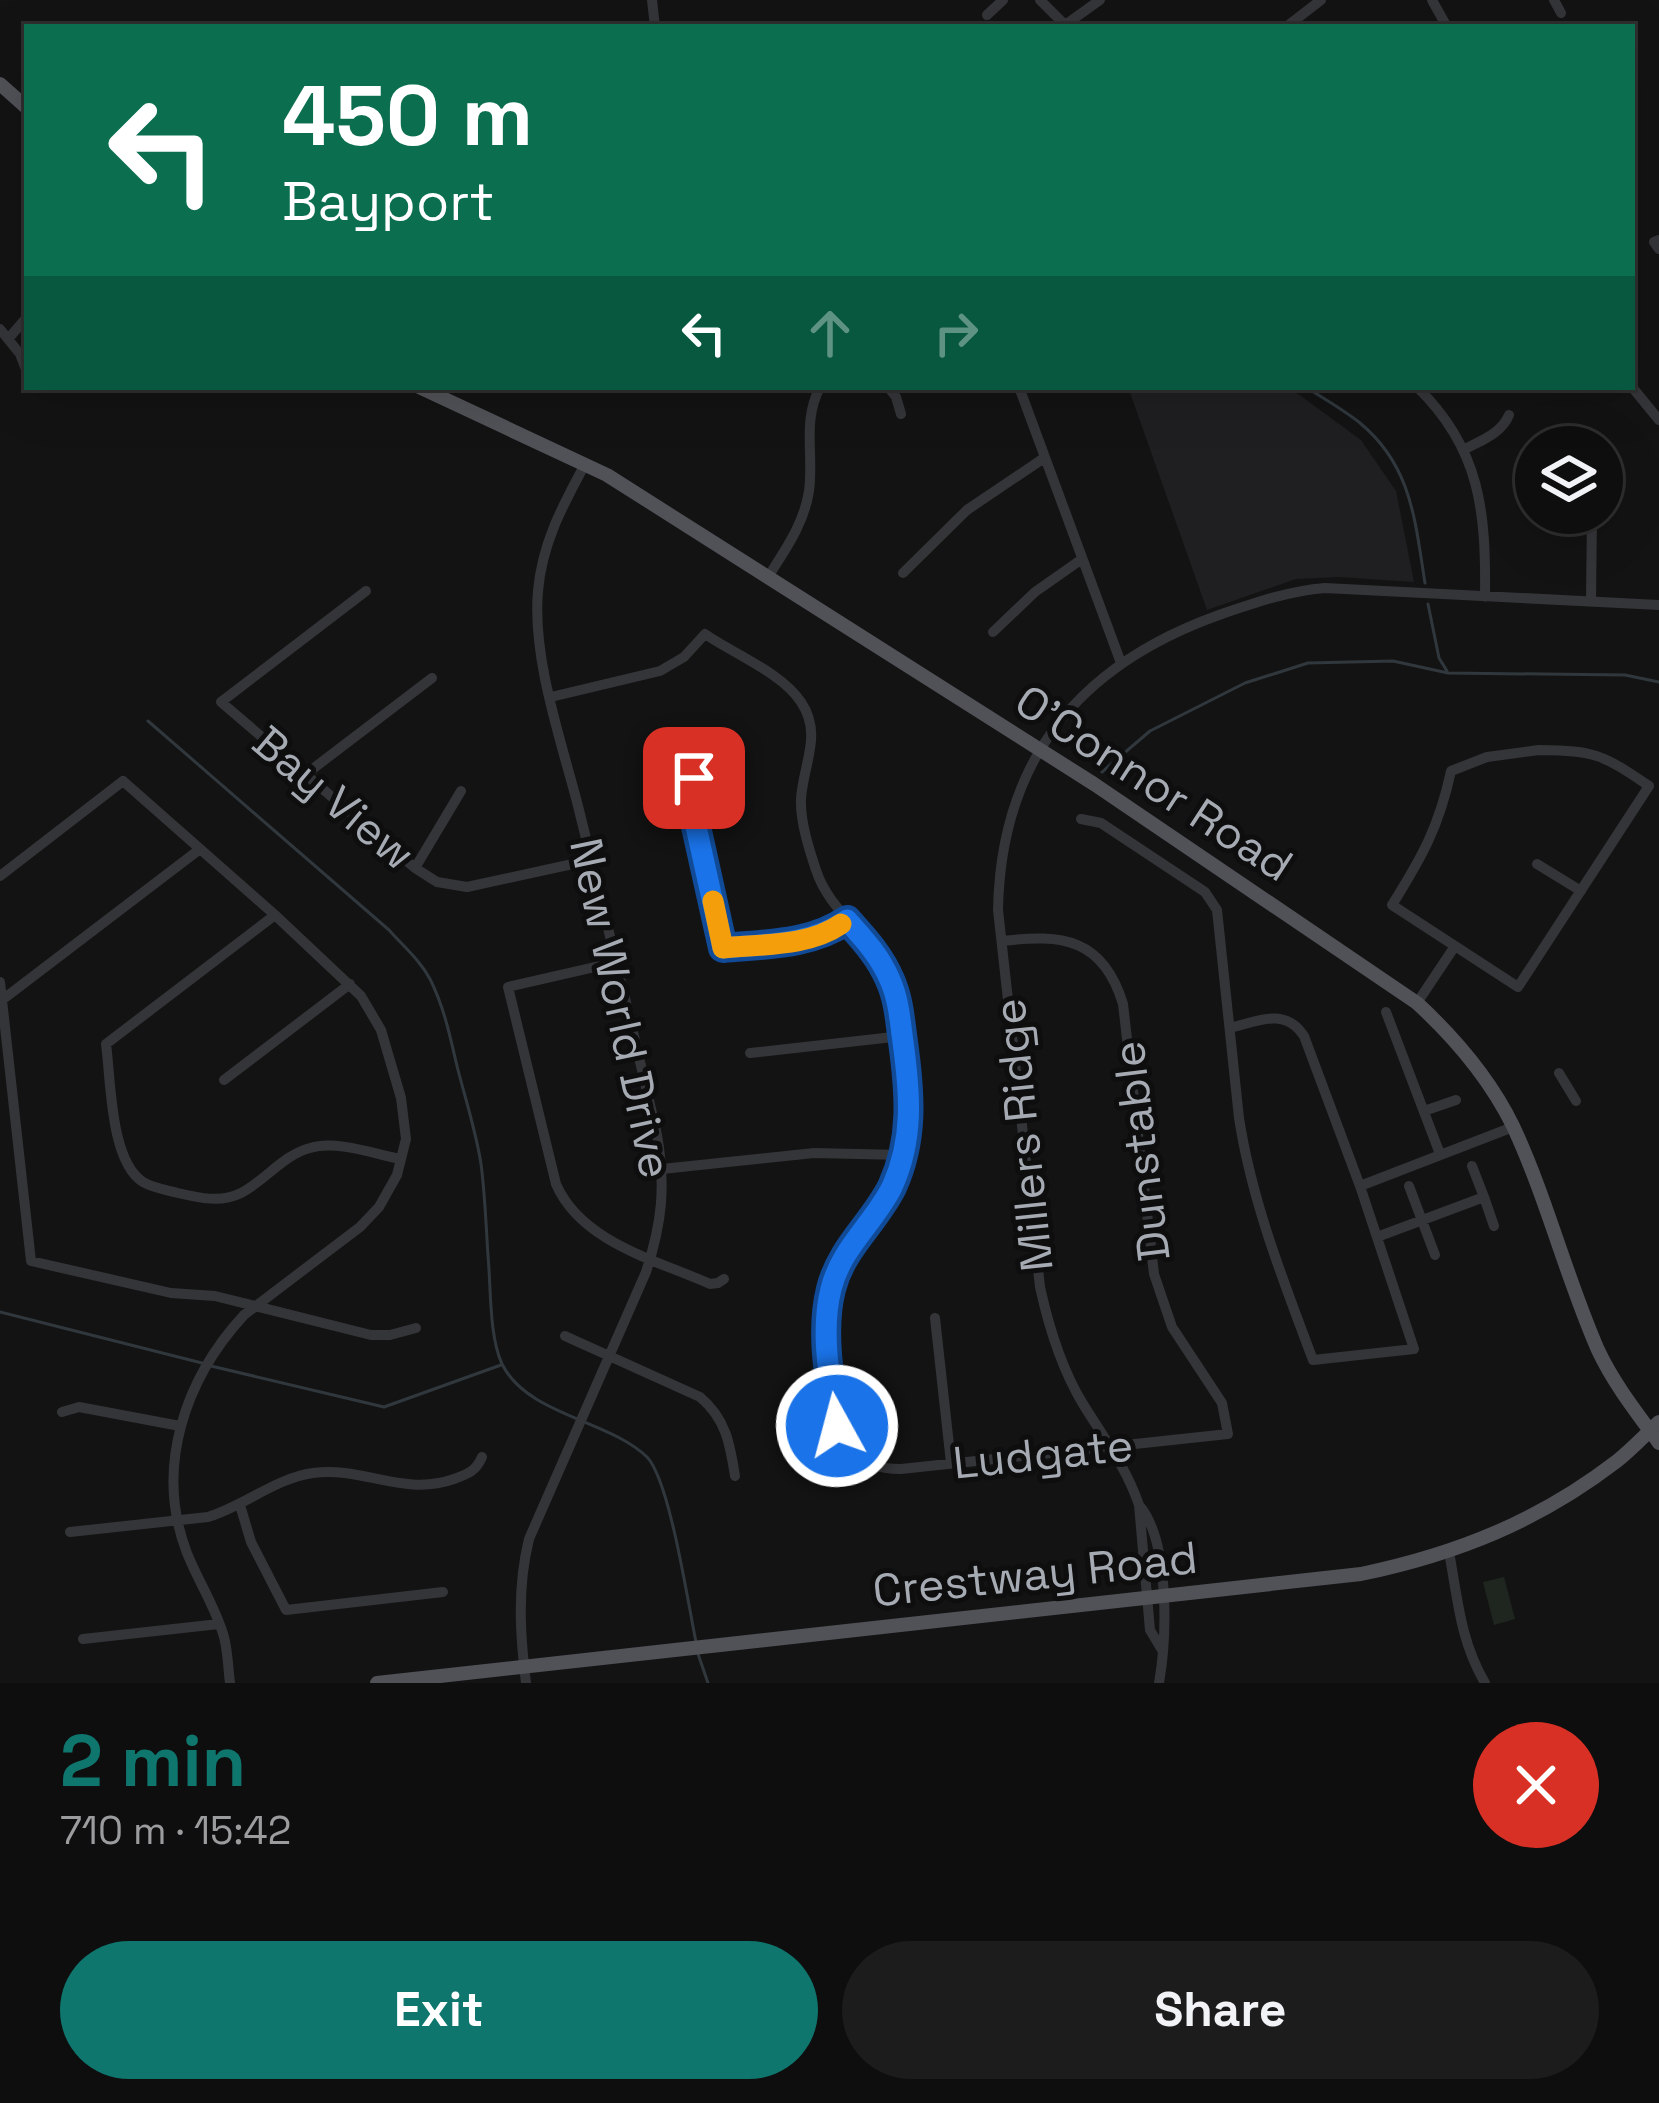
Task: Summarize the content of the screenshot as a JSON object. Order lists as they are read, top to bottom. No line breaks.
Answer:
{"streets":{"main road":["O'Connor Road","Crestway Road"],"street":["Bay View","New World Drive","Millers Ridge","Dunstable","Ludgate"]},"crossings":[["O'Connor Road","New World Drive"],["O'Connor Road","Millers Ridge"],["O'Connor Road","Crestway Road"],["Bay View","New World Drive"],["New World Drive","Crestway Road"],["Millers Ridge","Dunstable"],["Millers Ridge","Ludgate"],["Millers Ridge","Crestway Road"],["Dunstable","Ludgate"]],"page":{"turn":["450 m","Bayport"],"heading":["2 min","710 m · 15:42"],"buttons":["Exit","Share"]}}
